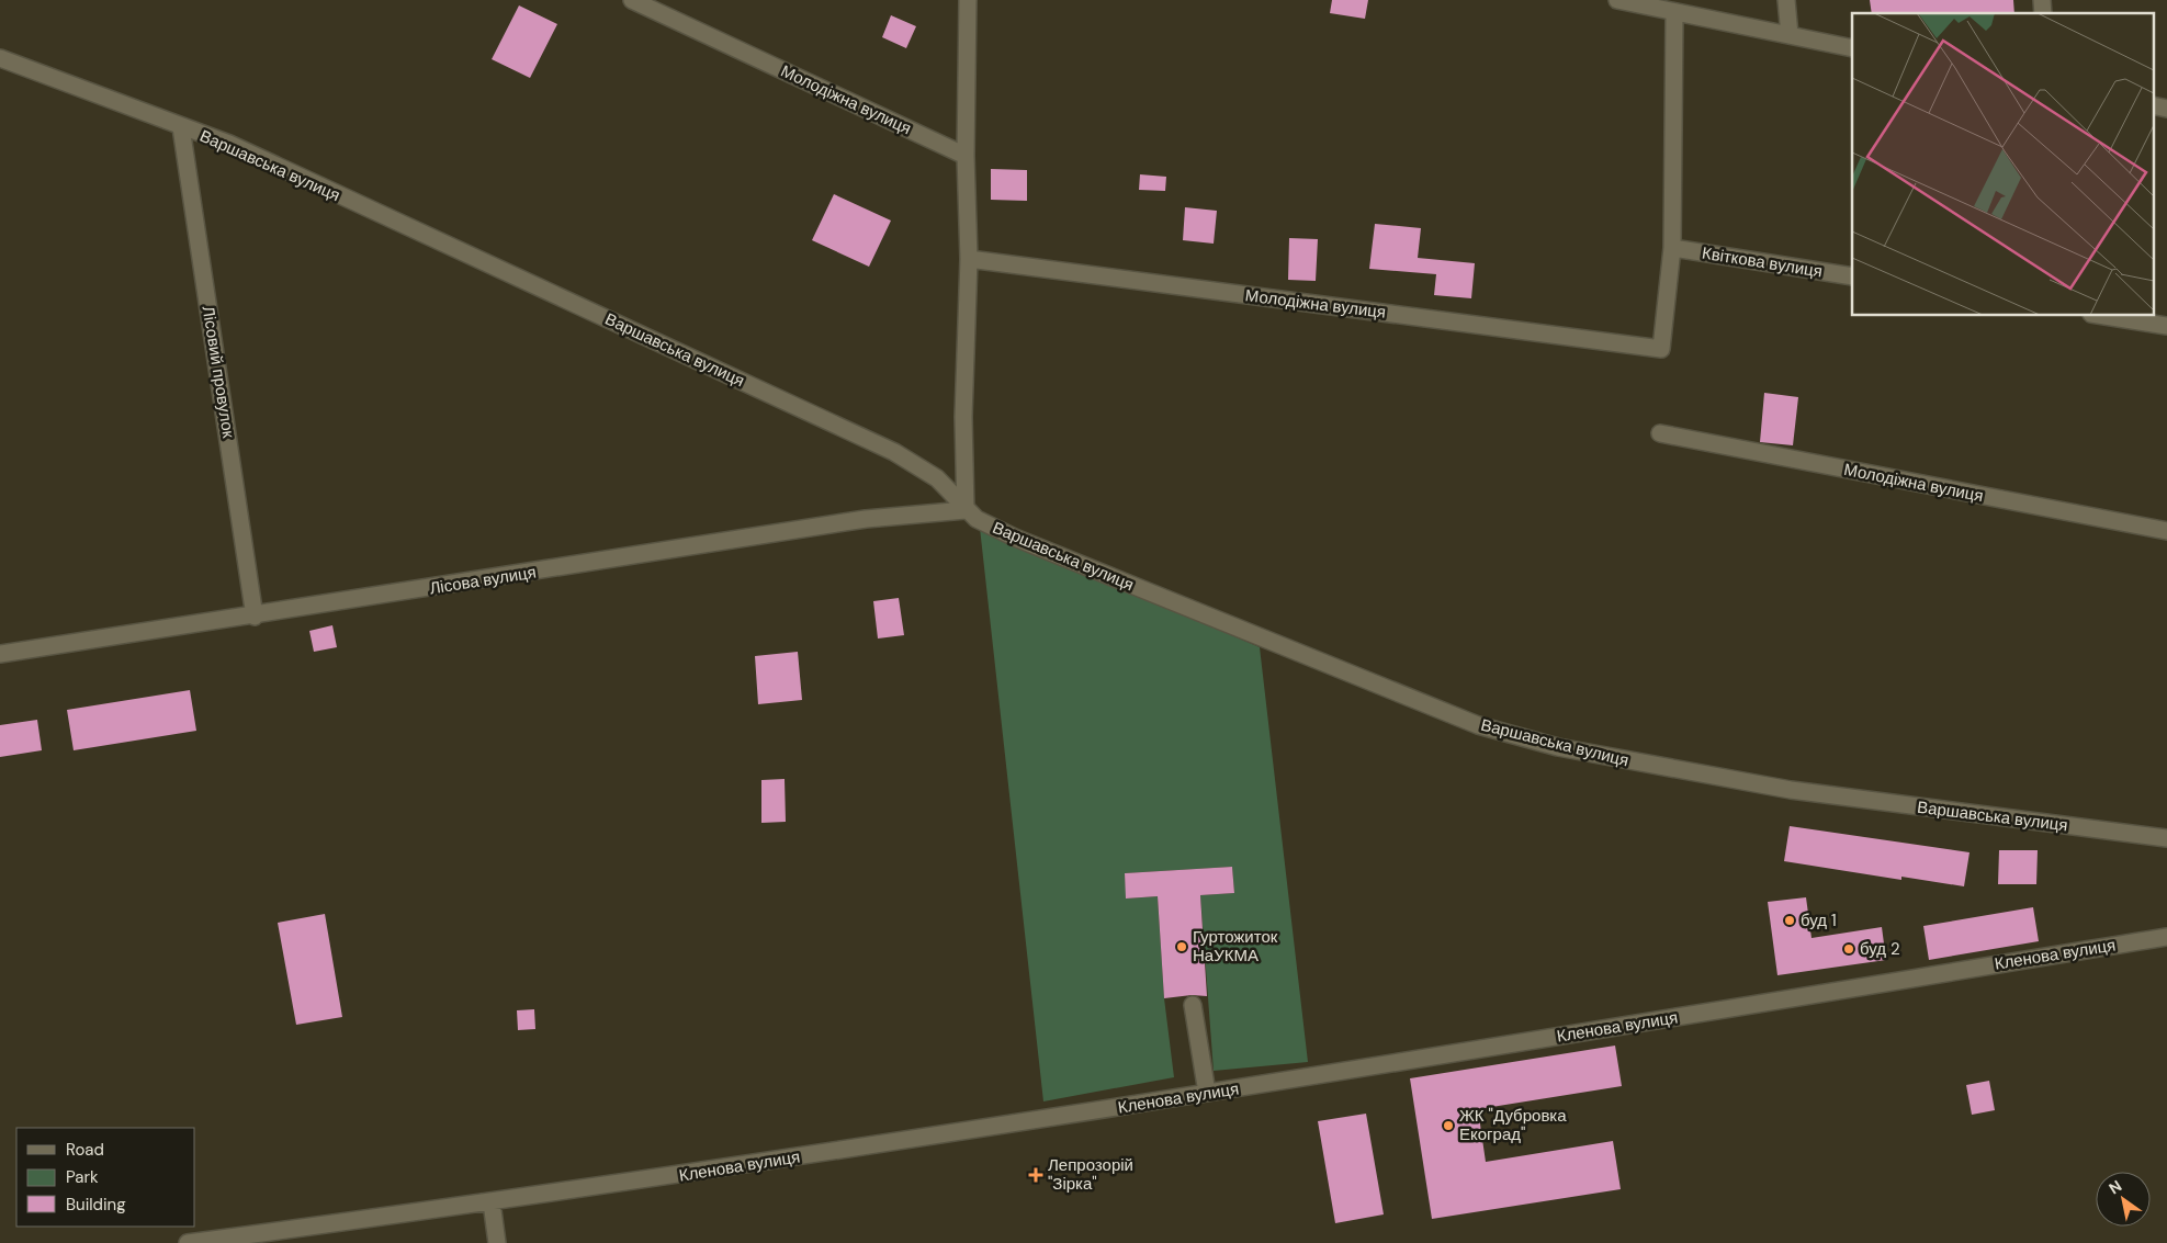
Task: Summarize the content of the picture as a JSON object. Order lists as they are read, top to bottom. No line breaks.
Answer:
{"streets":{"street":["Молодіжна вулиця","Варшавська вулиця","Квіткова вулиця","Лісовий провулок","Лісова вулиця","Кленова вулиця"]},"crossings":[["Молодіжна вулиця","Квіткова вулиця"],["Варшавська вулиця","Лісовий провулок"],["Варшавська вулиця","Лісова вулиця"],["Лісовий провулок","Лісова вулиця"]],"places":{"other":["буд 1","Гуртожиток НаУКМА","буд 2","ЖК \"Дубровка Екоград\""],"health":["Лепрозорій \"Зірка\""]},"legend":["Road","Park","Building"],"north":"top left"}
